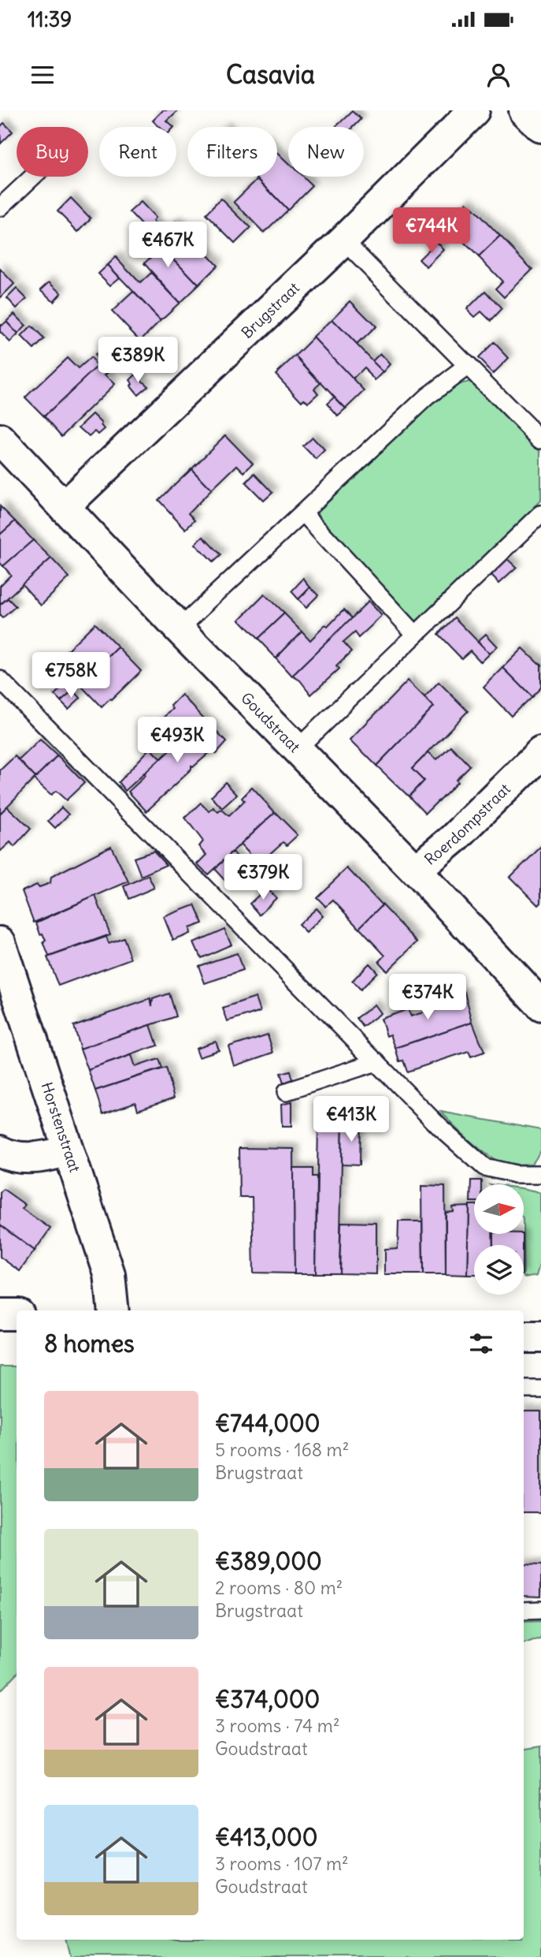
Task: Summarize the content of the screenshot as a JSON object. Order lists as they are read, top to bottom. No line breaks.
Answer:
{"streets":{"street":["Brugstraat","Goudstraat","Roerdompstraat","Horstenstraat"]},"crossings":[["Brugstraat","Goudstraat"],["Goudstraat","Roerdompstraat"]],"north":"right","page":{"status":"11:39","header":"Casavia","chip":["Buy","Rent","Filters","New"],"price":["€744K","€467K","€389K","€758K","€493K","€379K","€374K","€413K"],"heading":"8 homes","list":[{"name":"€744,000","note":"5 rooms · 168 m² · Brugstraat"},{"name":"€389,000","note":"2 rooms · 80 m² · Brugstraat"},{"name":"€374,000","note":"3 rooms · 74 m² · Goudstraat"},{"name":"€413,000","note":"3 rooms · 107 m² · Goudstraat"}]}}
